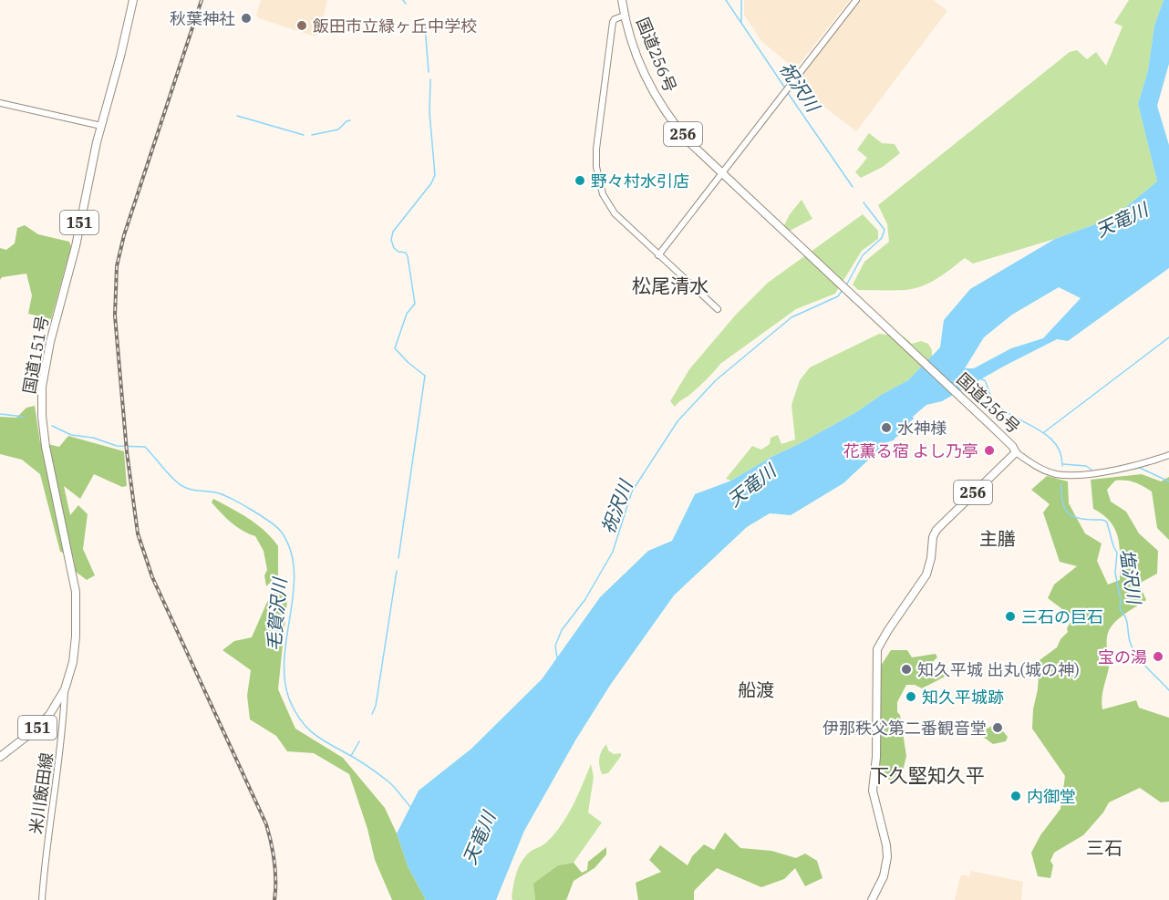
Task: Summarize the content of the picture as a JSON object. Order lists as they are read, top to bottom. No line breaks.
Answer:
{"streets":{"highway":["国道256号","256","151","国道151号"],"street":["米川飯田線"]},"crossings":[["国道151号","米川飯田線"]],"districts":["松尾清水","主膳","船渡","下久堅知久平","三石"],"water":["祝沢川","天竜川","塩沢川","毛賀沢川"],"places":["秋葉神社","飯田市立緑ヶ丘中学校","野々村水引店","水神様","花薫る宿 よし乃亭","三石の巨石","宝の湯","知久平城 出丸(城の神)","知久平城跡","伊那秩父第二番観音堂","内御堂"]}
